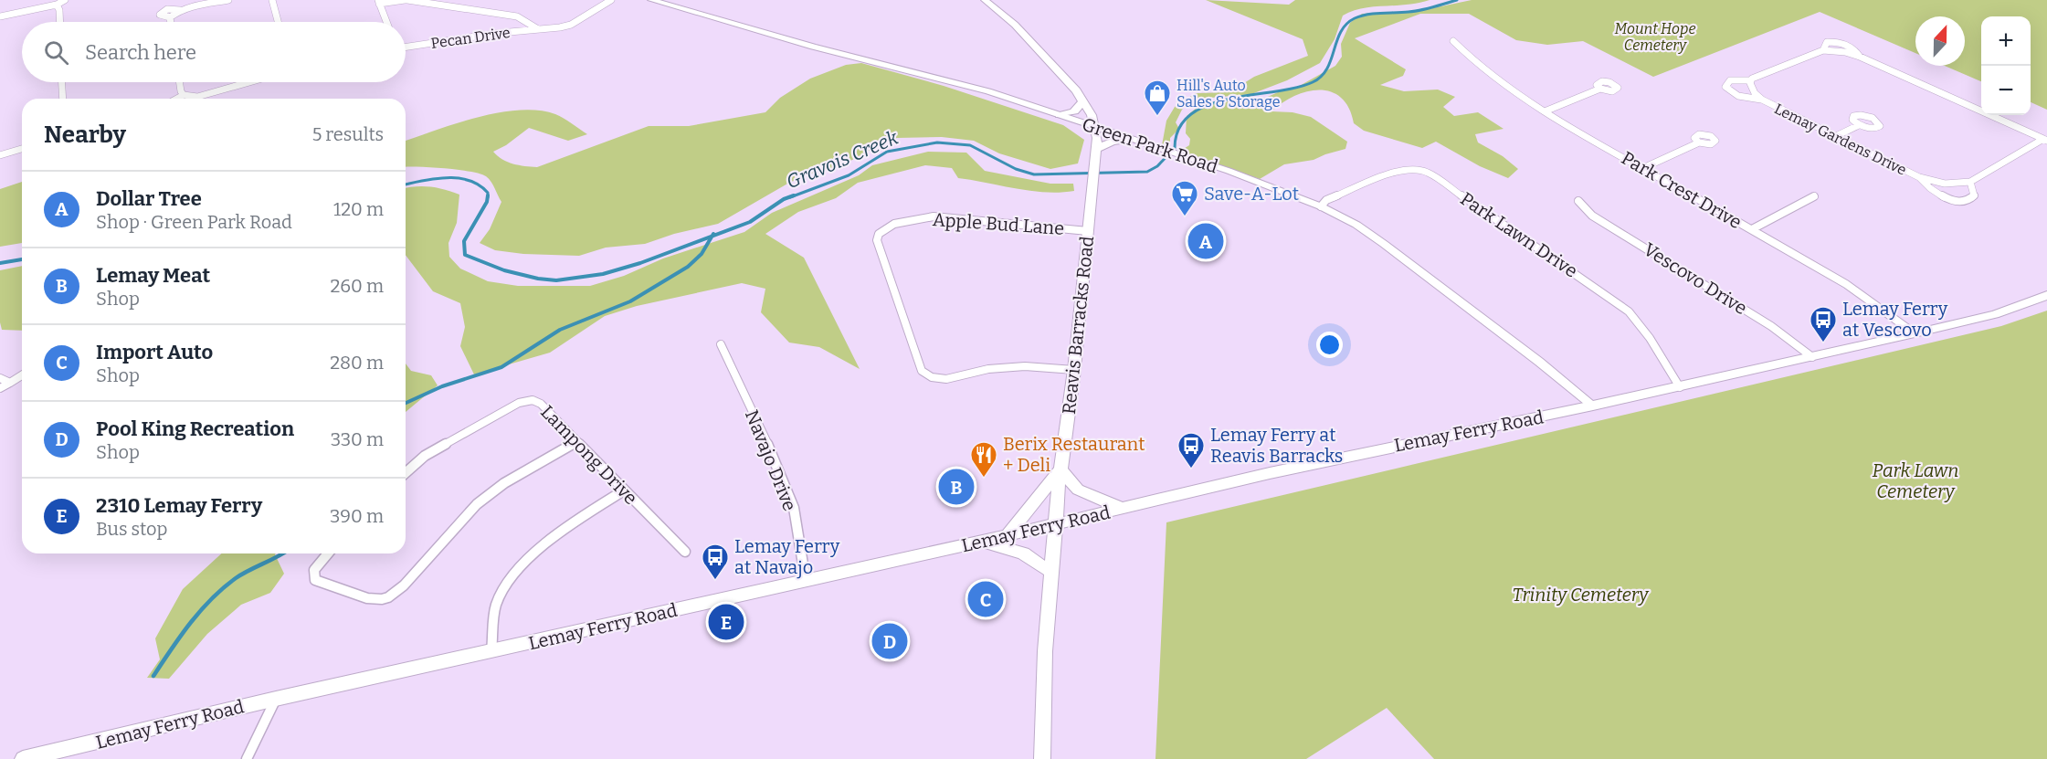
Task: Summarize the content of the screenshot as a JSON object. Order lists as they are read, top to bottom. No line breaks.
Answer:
{"streets":{"main road":["Reavis Barracks Road","Lemay Ferry Road"],"street":["Pecan Drive","Lemay Gardens Drive","Green Park Road","Park Crest Drive","Apple Bud Lane","Park Lawn Drive","Vescovo Drive","Lampong Drive","Navajo Drive"]},"crossings":[["Green Park Road","Park Lawn Drive"],["Green Park Road","Reavis Barracks Road"],["Green Park Road","Lemay Ferry Road"],["Park Crest Drive","Lemay Ferry Road"],["Apple Bud Lane","Reavis Barracks Road"],["Park Lawn Drive","Lemay Ferry Road"],["Vescovo Drive","Lemay Ferry Road"],["Reavis Barracks Road","Lemay Ferry Road"],["Lemay Ferry Road","Navajo Drive"]],"water":["Gravois Creek"],"parks":["Mount Hope Cemetery","Park Lawn Cemetery","Trinity Cemetery"],"places":{"shop":["Hill's Auto Sales & Storage"],"supermarket":["Save-A-Lot"],"bus stop":["Lemay Ferry at Vescovo","Lemay Ferry at Reavis Barracks","Lemay Ferry at Navajo"],"restaurant":["Berix Restaurant + Deli"]},"north":"top","page":{"map_buttons":["+","−"],"search":"Search here","heading":["Nearby","5 results"],"list":[{"mark":"A","name":"Dollar Tree","note":"Shop · Green Park Road","value":"120 m"},{"mark":"B","name":"Lemay Meat","note":"Shop","value":"260 m"},{"mark":"C","name":"Import Auto","note":"Shop","value":"280 m"},{"mark":"D","name":"Pool King Recreation","note":"Shop","value":"330 m"},{"mark":"E","name":"2310 Lemay Ferry","note":"Bus stop","value":"390 m"}],"pins":["A","B","C","E","D"]}}
